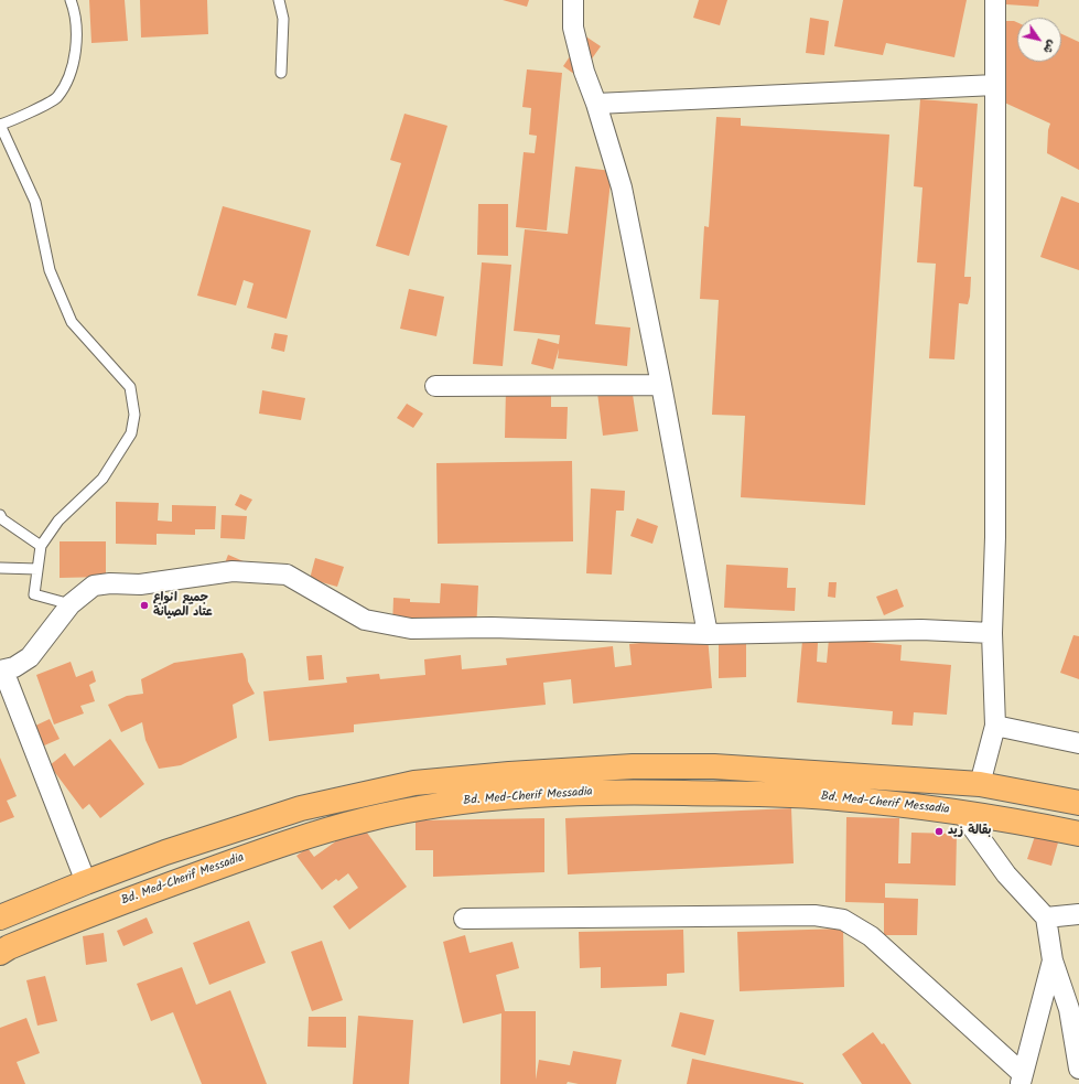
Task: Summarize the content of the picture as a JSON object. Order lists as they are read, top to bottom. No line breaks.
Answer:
{"streets":{"highway":["Bd. Med-Cherif Messadia"]},"places":["جميع انواع عتاد الصيانة","بقالة زيد"],"north":"bottom right"}
